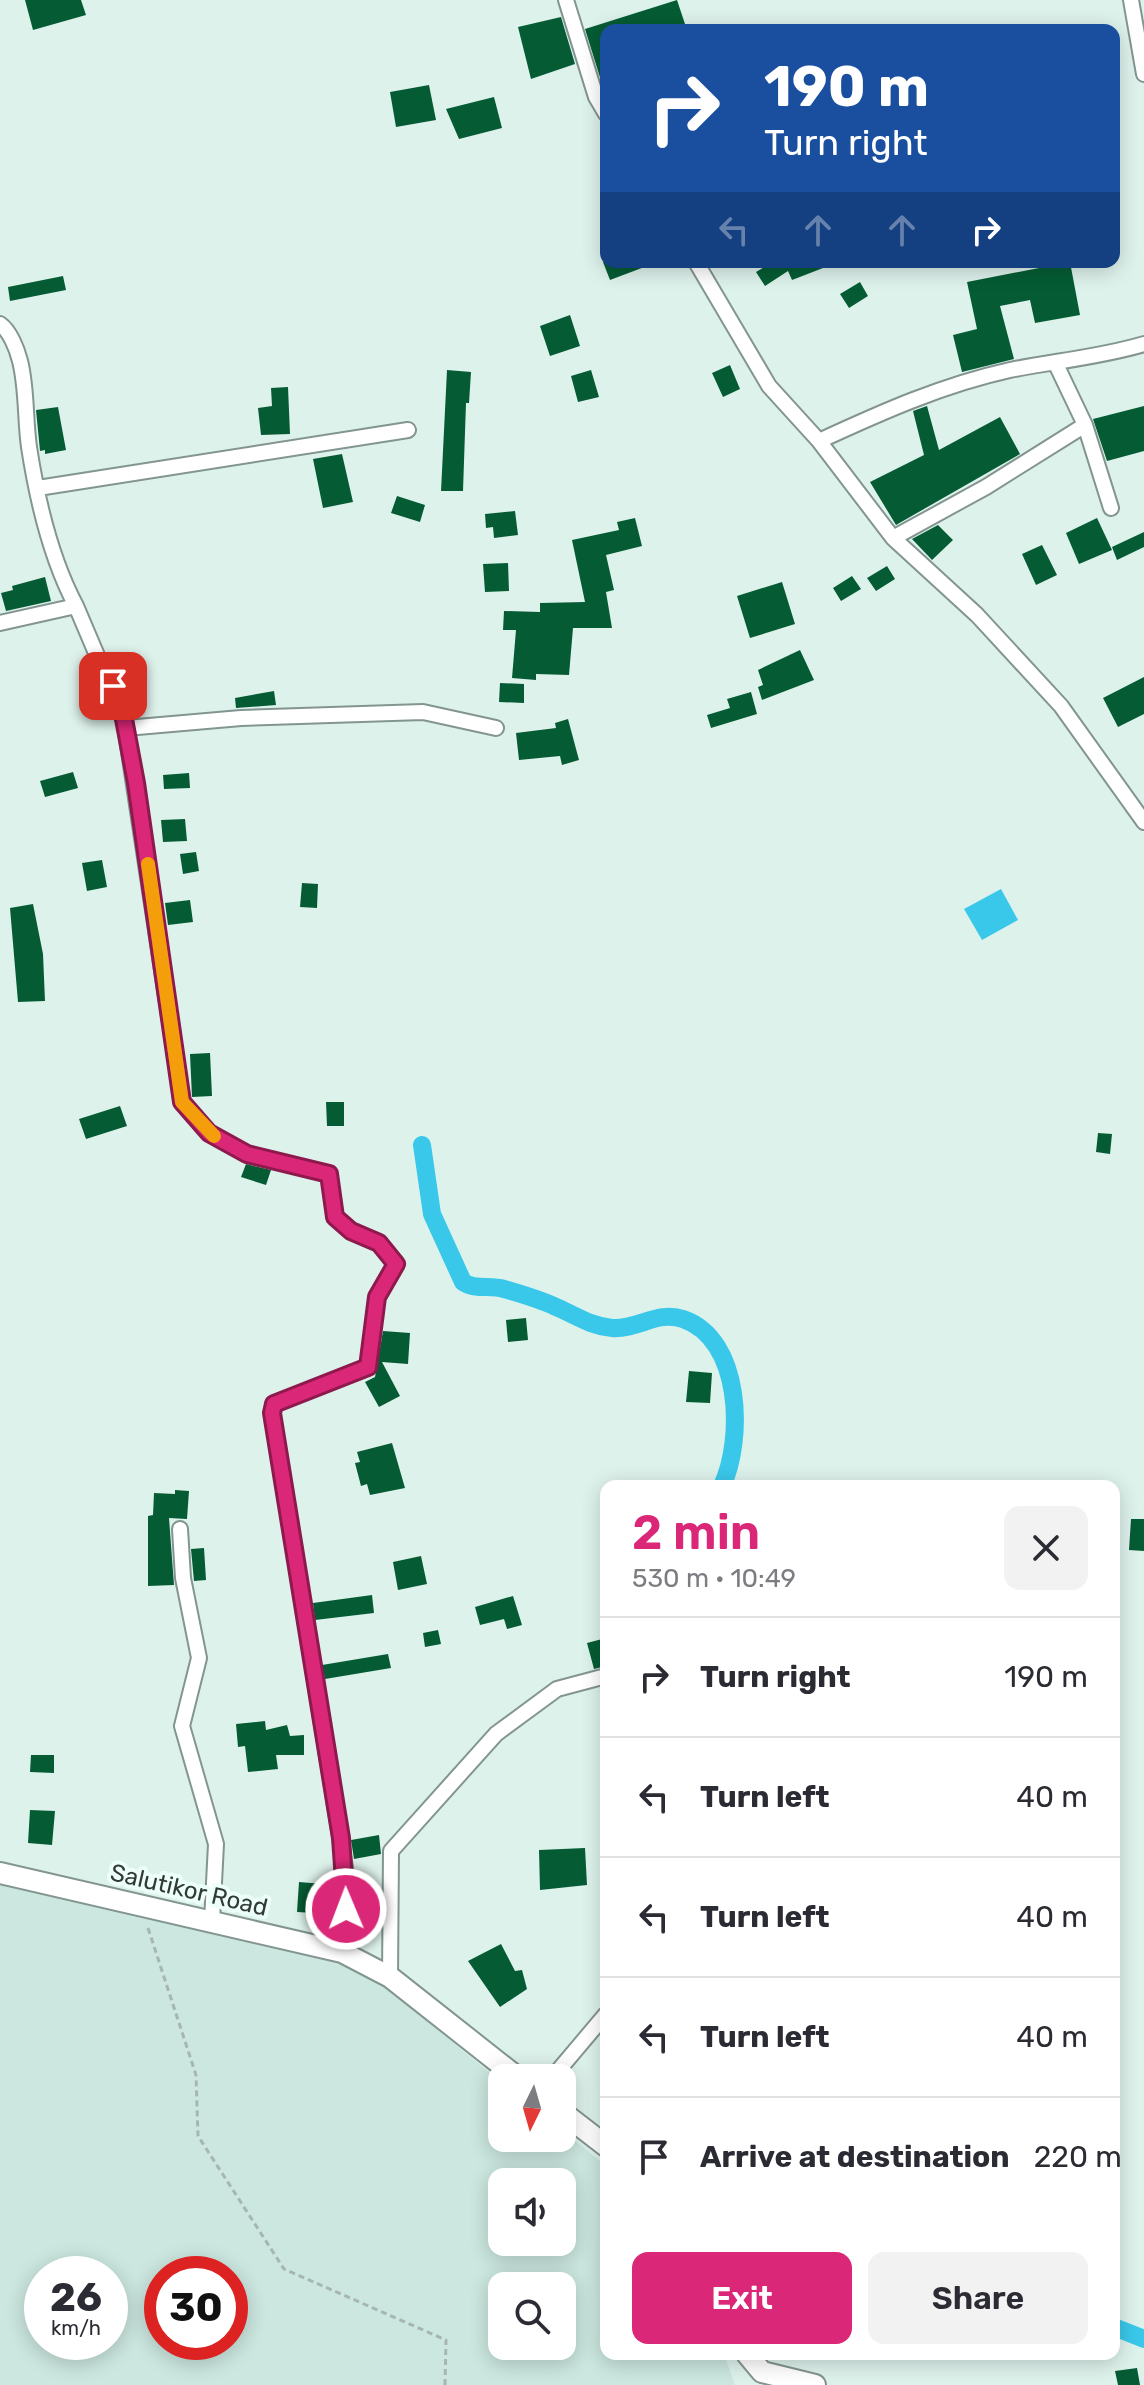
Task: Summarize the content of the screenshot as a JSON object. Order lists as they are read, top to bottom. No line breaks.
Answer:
{"streets":{"main road":["Salutikor Road"]},"north":"bottom","page":{"turn":["190 m","Turn right"],"heading":["2 min","530 m · 10:49"],"list":[{"name":"Turn right","value":"190 m"},{"name":"Turn left","value":"40 m"},{"name":"Turn left","value":"40 m"},{"name":"Turn left","value":"40 m"},{"name":"Arrive at destination","value":"220 m"}],"buttons":["Exit","Share"],"speed":"26 km/h","limit":"30"}}
